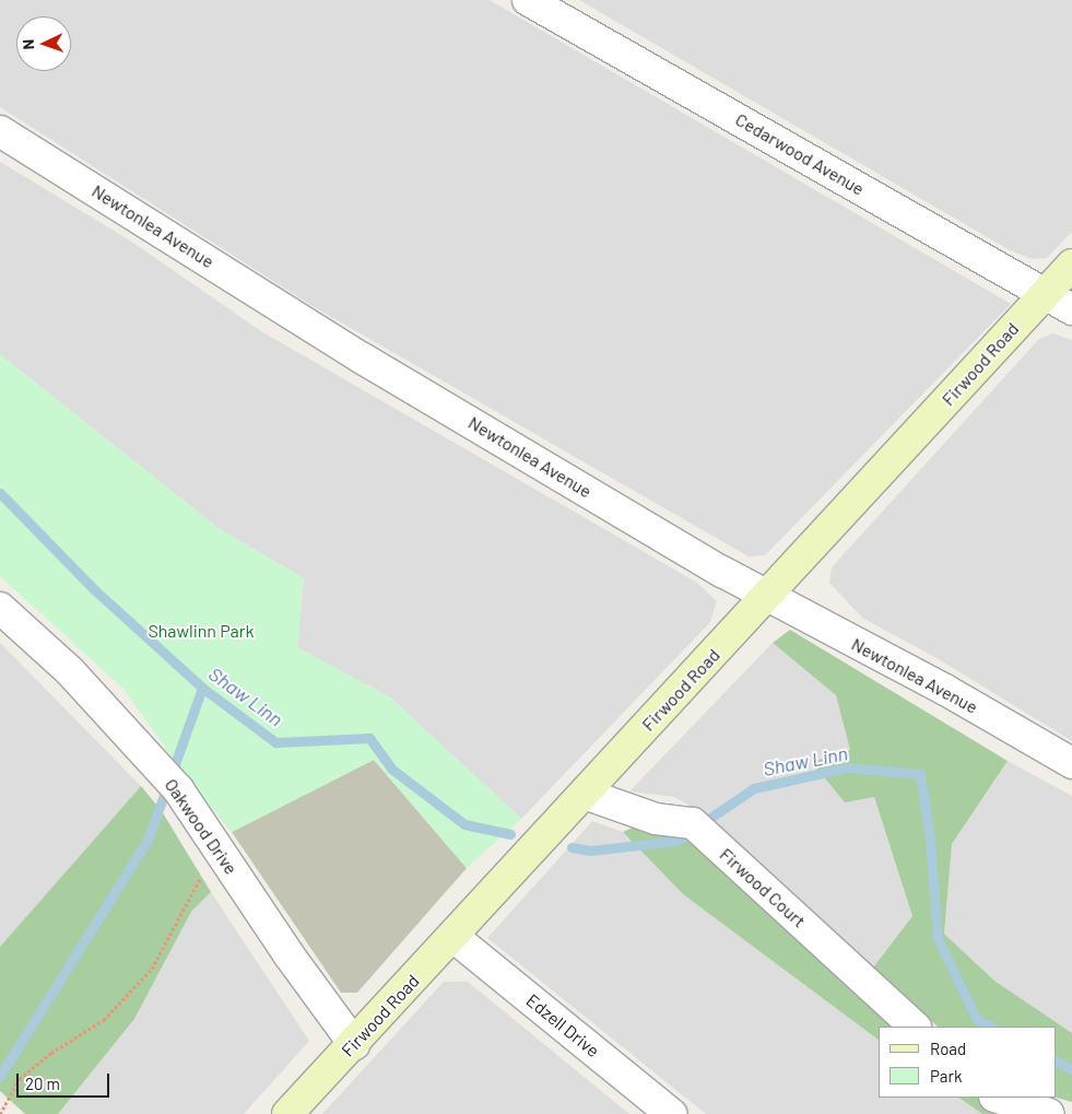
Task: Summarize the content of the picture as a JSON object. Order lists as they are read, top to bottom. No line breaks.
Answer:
{"streets":{"street":["Cedarwood Avenue","Newtonlea Avenue","Firwood Road","Oakwood Drive","Firwood Court","Edzell Drive"]},"crossings":[["Cedarwood Avenue","Firwood Road"],["Newtonlea Avenue","Firwood Road"],["Firwood Road","Oakwood Drive"],["Firwood Road","Firwood Court"],["Firwood Road","Edzell Drive"]],"water":["Shaw Linn"],"parks":["Shawlinn Park"],"legend":["Road","Park"],"scale_bar":"20 m","north":"left"}
